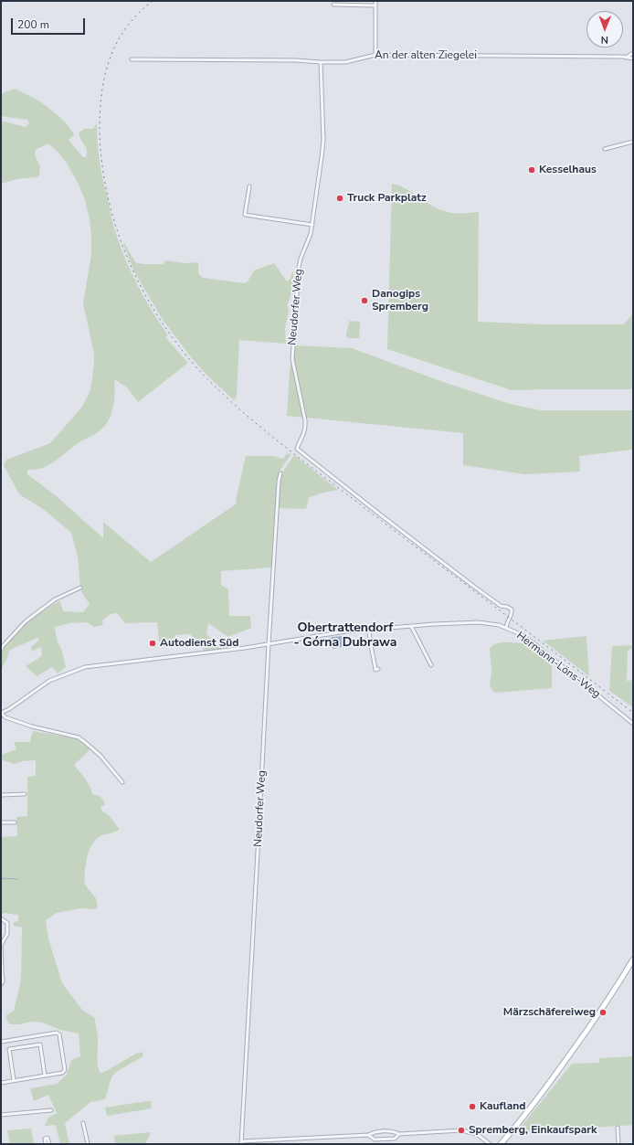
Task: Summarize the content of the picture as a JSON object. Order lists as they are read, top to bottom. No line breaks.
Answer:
{"streets":{"street":["An der alten Ziegelei","Neudorfer Weg","Hermann-Löns-Weg"]},"crossings":[["An der alten Ziegelei","Neudorfer Weg"],["Neudorfer Weg","Hermann-Löns-Weg"]],"districts":["Obertrattendorf - Górna Dubrawa"],"places":["Kesselhaus","Truck Parkplatz","Danogips Spremberg","Autodienst Süd","Märzschäfereiweg","Kaufland","Spremberg, Einkaufspark"],"scale_bar":"200 m","north":"bottom"}
